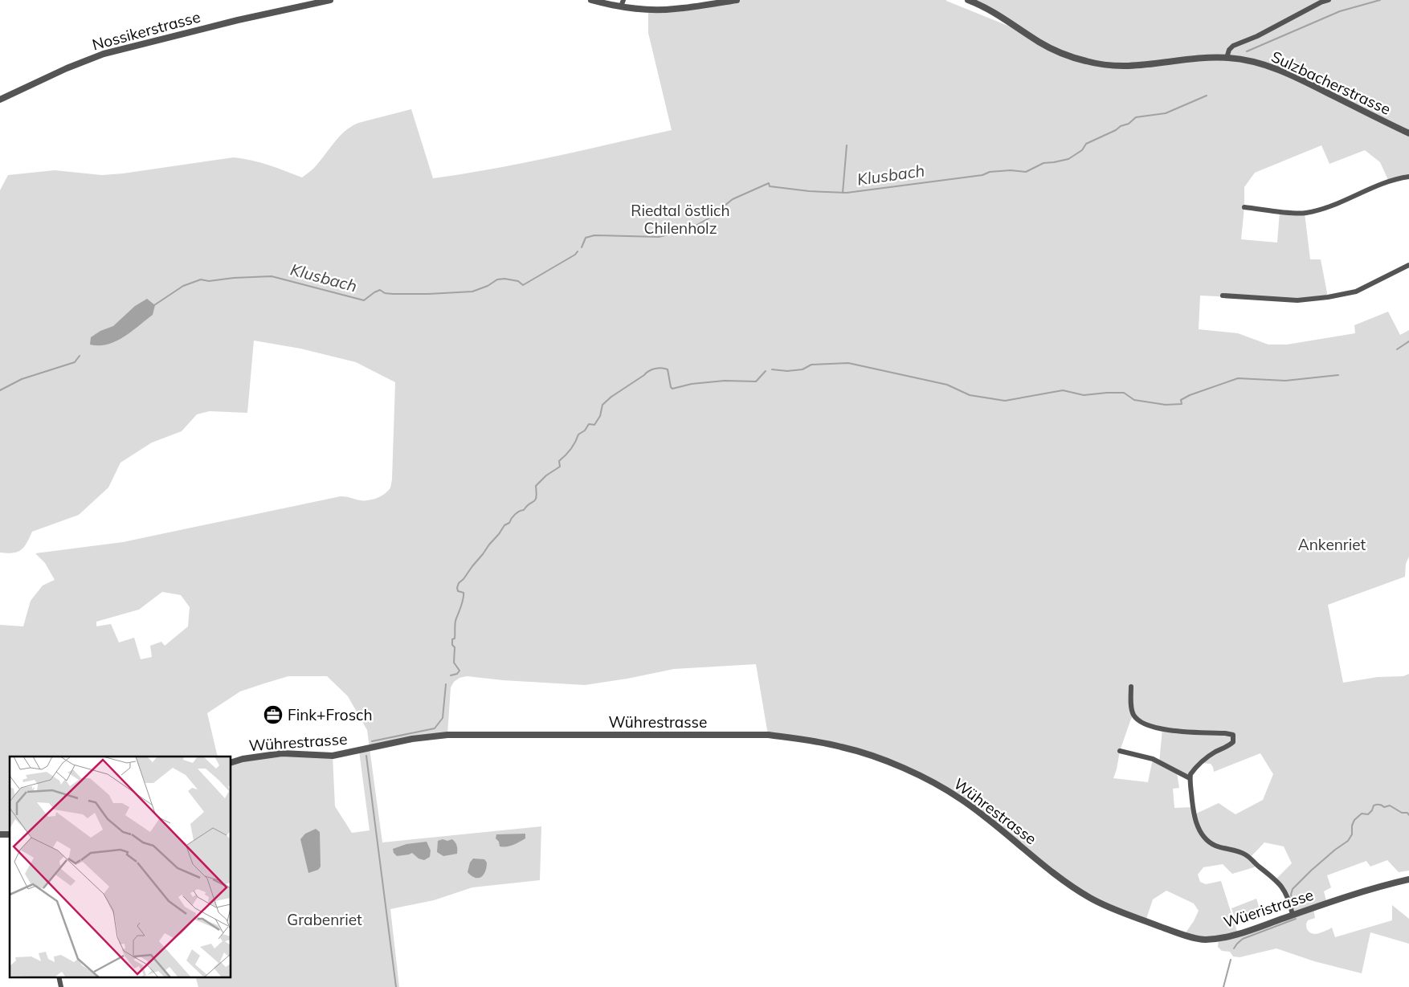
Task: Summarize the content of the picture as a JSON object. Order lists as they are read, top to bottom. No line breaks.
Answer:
{"streets":{"street":["Nossikerstrasse","Sulzbacherstrasse","Wührestrasse","Wüeristrasse"]},"crossings":[["Wührestrasse","Wüeristrasse"]],"water":["Klusbach"],"parks":["Riedtal östlich Chilenholz","Ankenriet","Grabenriet"],"places":{"office":["Fink+Frosch"]}}
